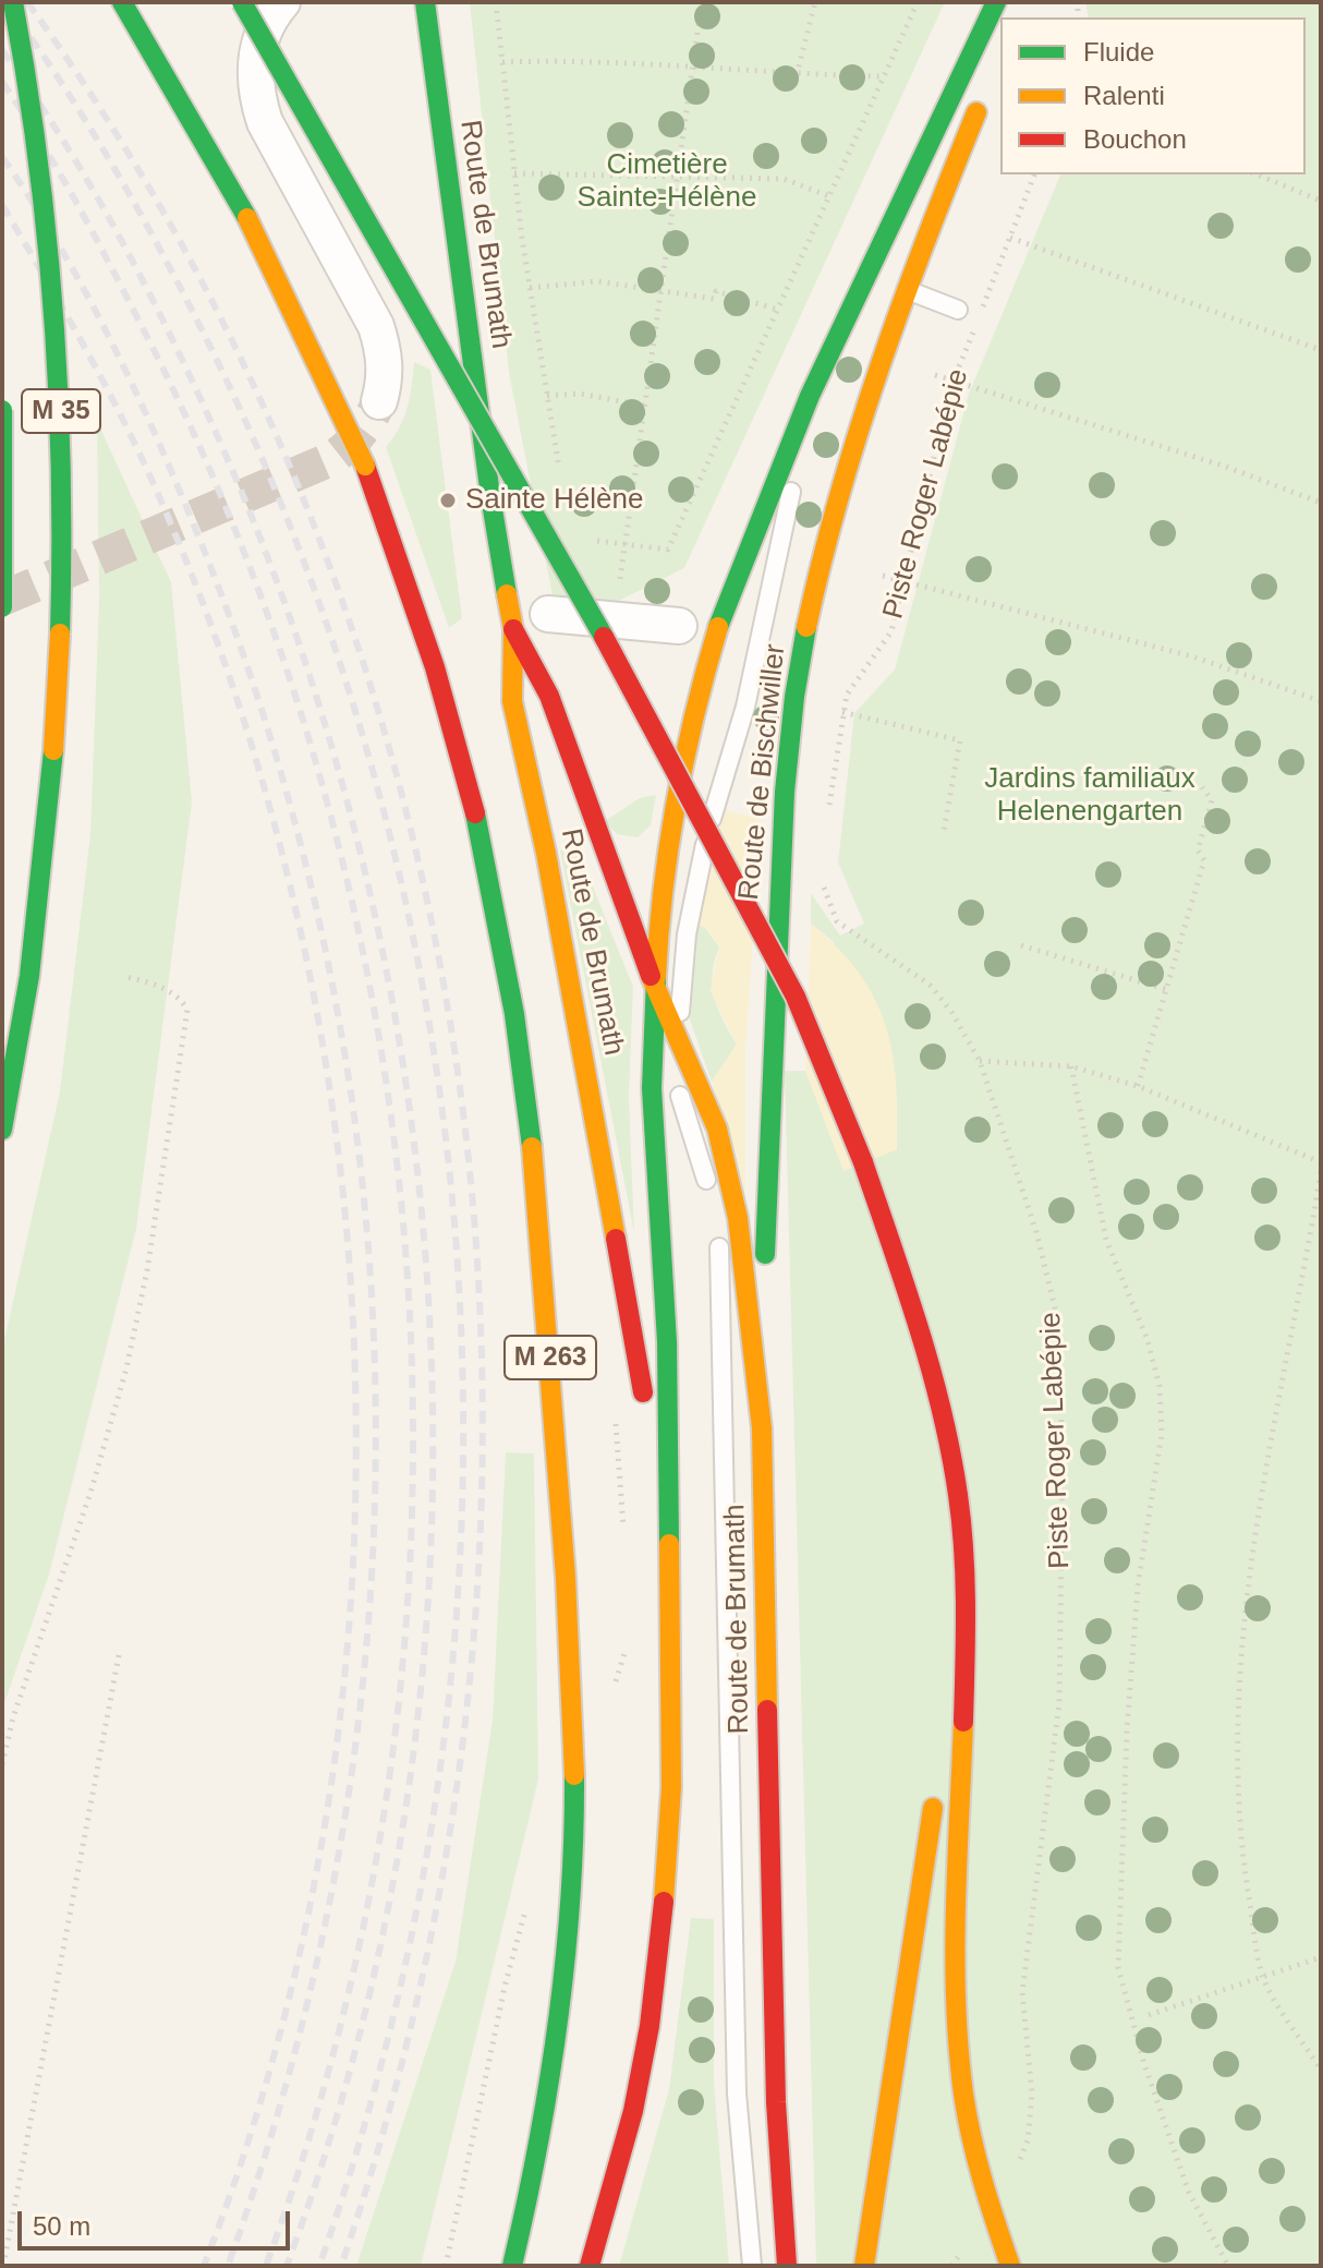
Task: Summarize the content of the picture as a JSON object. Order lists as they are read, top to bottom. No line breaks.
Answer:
{"streets":{"main road":["Route de Brumath","M 35","Route de Bischwiller","M 263"],"path":["Piste Roger Labépie"]},"crossings":[["Route de Brumath","Route de Bischwiller"]],"parks":["Cimetière Sainte-Hélène","Jardins familiaux Helenengarten"],"places":["Sainte Hélène"],"legend":["Fluide","Ralenti","Bouchon"],"scale_bar":"50 m"}
